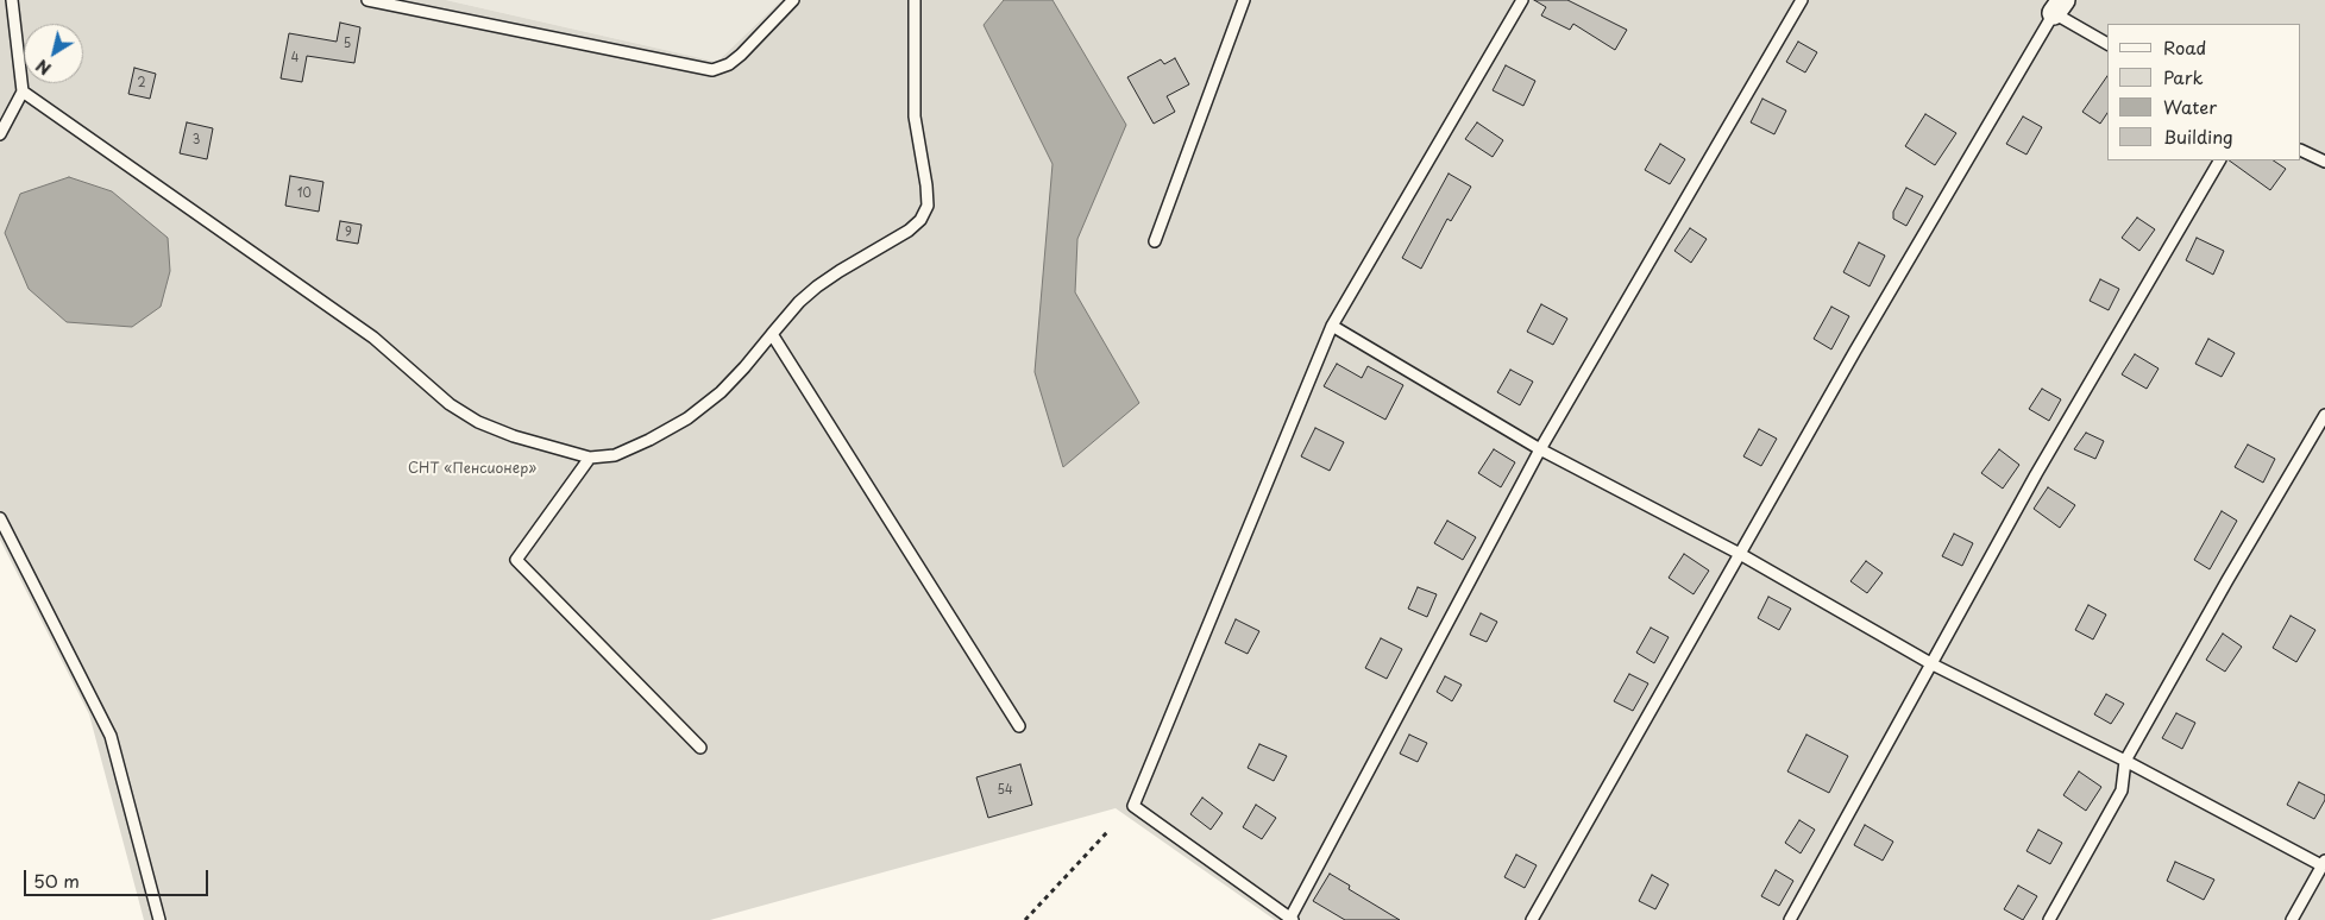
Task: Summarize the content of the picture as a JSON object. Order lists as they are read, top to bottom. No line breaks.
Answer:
{"parks":["СНТ «Пенсионер»"],"house_numbers":["5","4","2","3","10","9","54"],"legend":["Road","Park","Water","Building"],"scale_bar":"50 m","north":"bottom left"}
